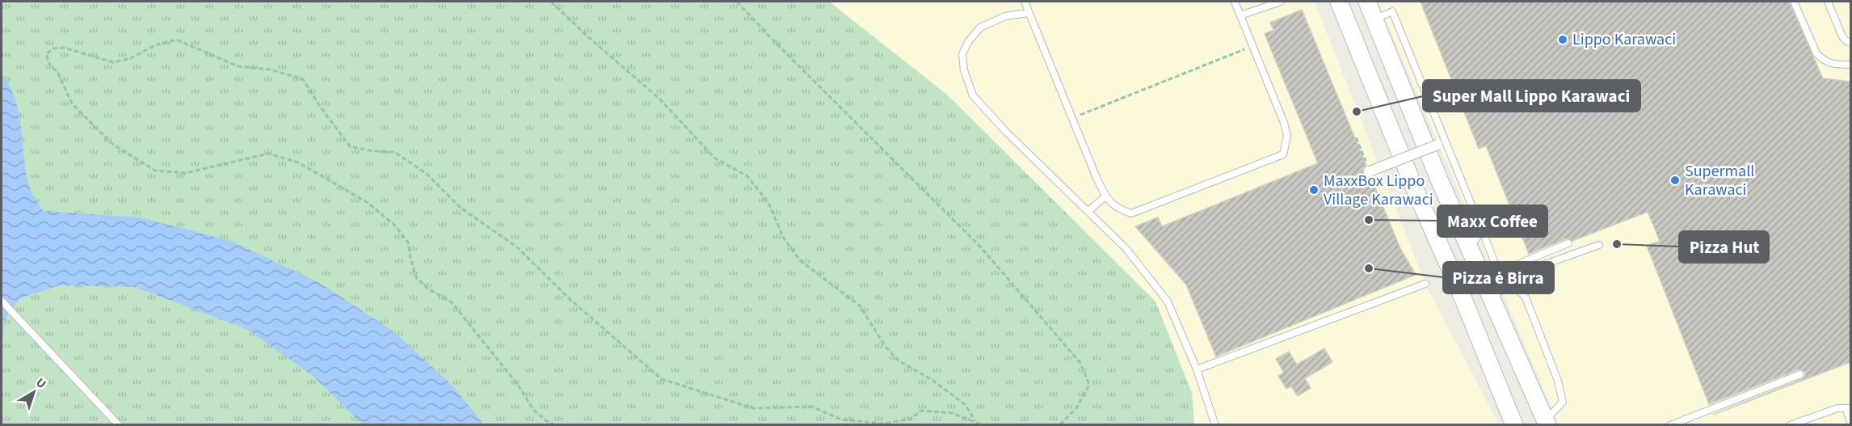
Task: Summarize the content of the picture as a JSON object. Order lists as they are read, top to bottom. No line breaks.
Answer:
{"places":["Lippo Karawaci","Super Mall Lippo Karawaci","Supermall Karawaci","MaxxBox Lippo Village Karawaci","Maxx Coffee","Pizza Hut","Pizza ė Birra"],"north":"top right"}
